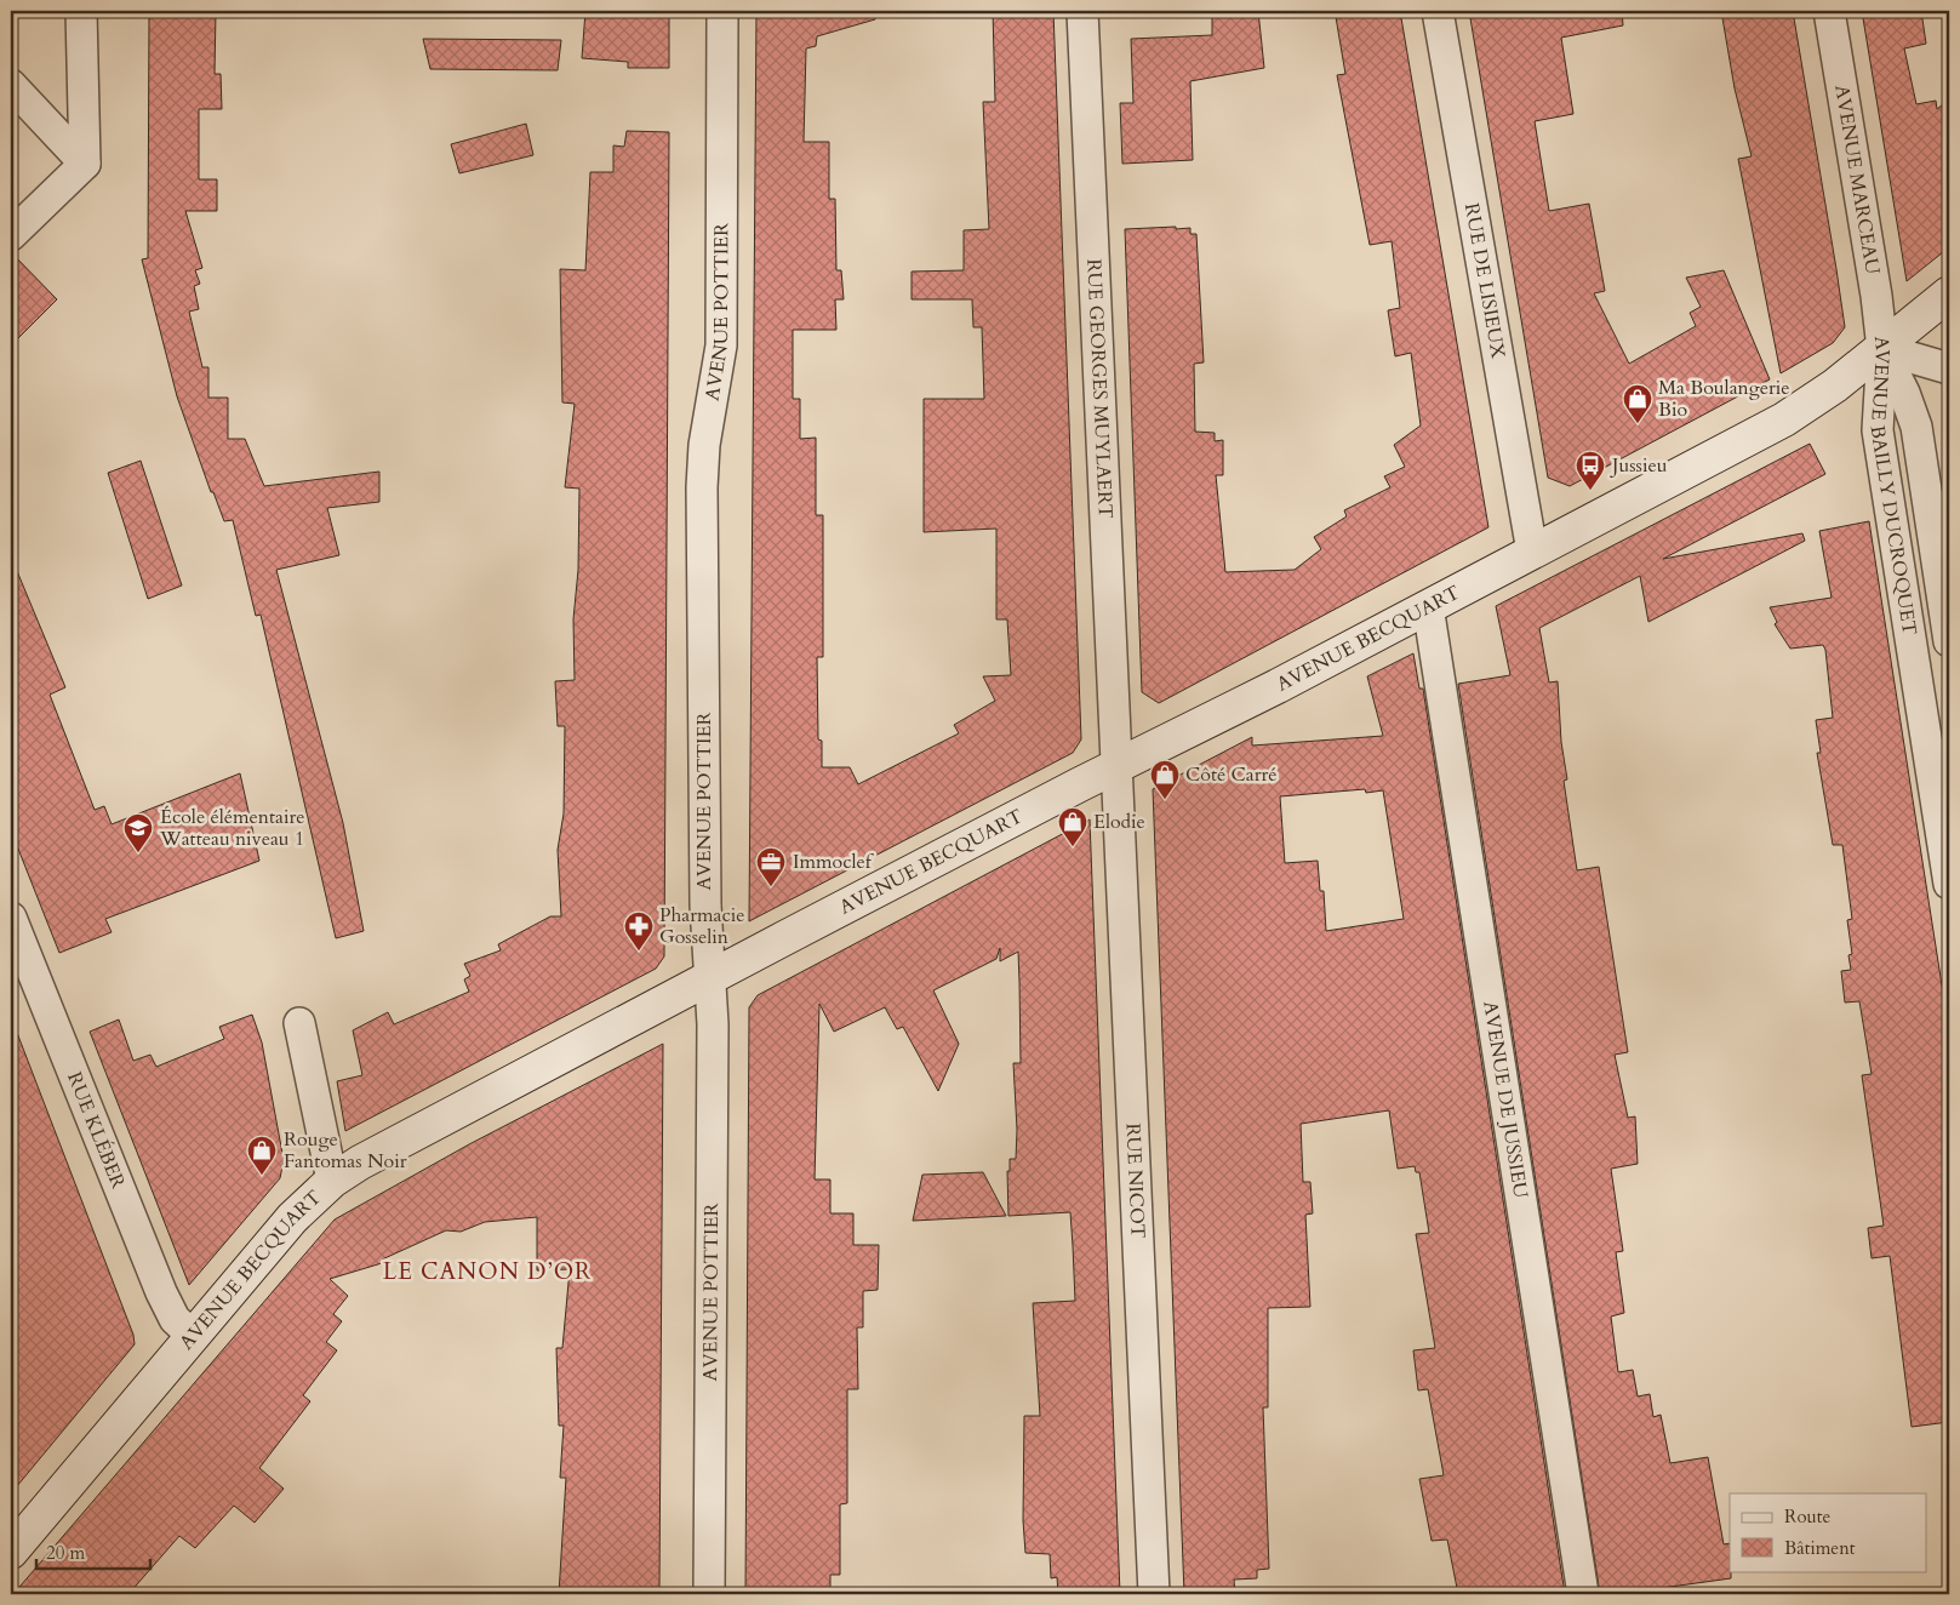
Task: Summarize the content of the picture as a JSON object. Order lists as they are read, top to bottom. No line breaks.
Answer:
{"streets":{"street":["AVENUE MARCEAU","RUE DE LISIEUX","AVENUE POTTIER","RUE GEORGES MUYLAERT","AVENUE BAILLY DUCROQUET","AVENUE BECQUART","AVENUE DE JUSSIEU","RUE KLÉBER","RUE NICOT"]},"crossings":[["AVENUE MARCEAU","AVENUE BAILLY DUCROQUET"],["AVENUE MARCEAU","AVENUE BECQUART"],["RUE DE LISIEUX","AVENUE BECQUART"],["AVENUE POTTIER","AVENUE BECQUART"],["RUE GEORGES MUYLAERT","AVENUE BECQUART"],["RUE GEORGES MUYLAERT","RUE NICOT"],["AVENUE BAILLY DUCROQUET","AVENUE BECQUART"],["AVENUE BECQUART","AVENUE DE JUSSIEU"],["AVENUE BECQUART","RUE KLÉBER"],["AVENUE BECQUART","RUE NICOT"]],"districts":["LE CANON D’OR"],"places":{"shop":["Ma Boulangerie Bio","Côté Carré","Elodie","Rouge Fantomas Noir"],"bus stop":["Jussieu"],"school or university":["École élémentaire Watteau niveau 1"],"office":["Immoclef"],"pharmacy":["Pharmacie Gosselin"]},"legend":["Route","Bâtiment"],"scale_bar":"20 m"}
